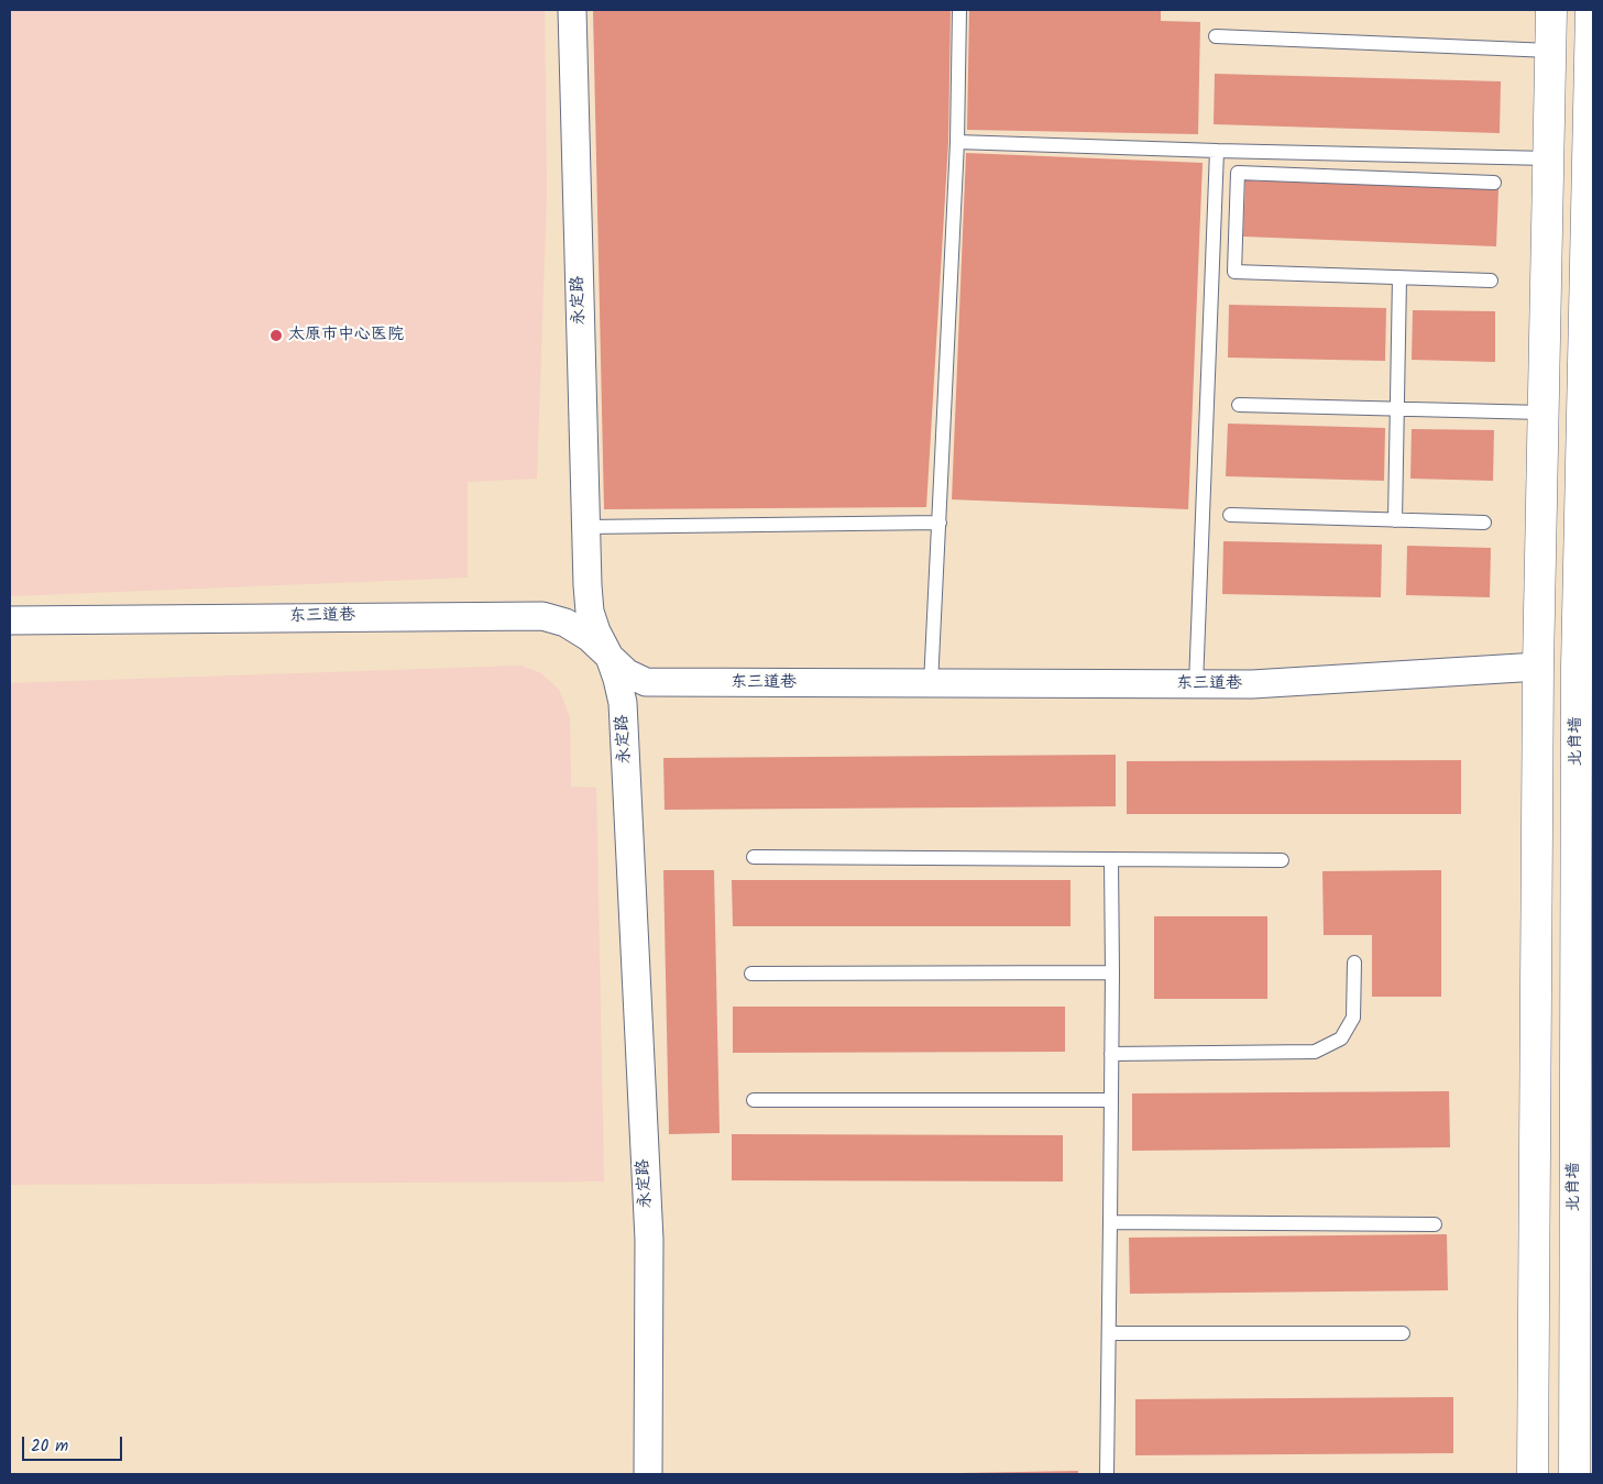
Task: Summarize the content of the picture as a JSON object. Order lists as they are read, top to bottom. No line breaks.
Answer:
{"streets":{"street":["永定路","东三道巷","北肖墙"]},"crossings":[["永定路","东三道巷"]],"places":["太原市中心医院"],"scale_bar":"20 m"}
